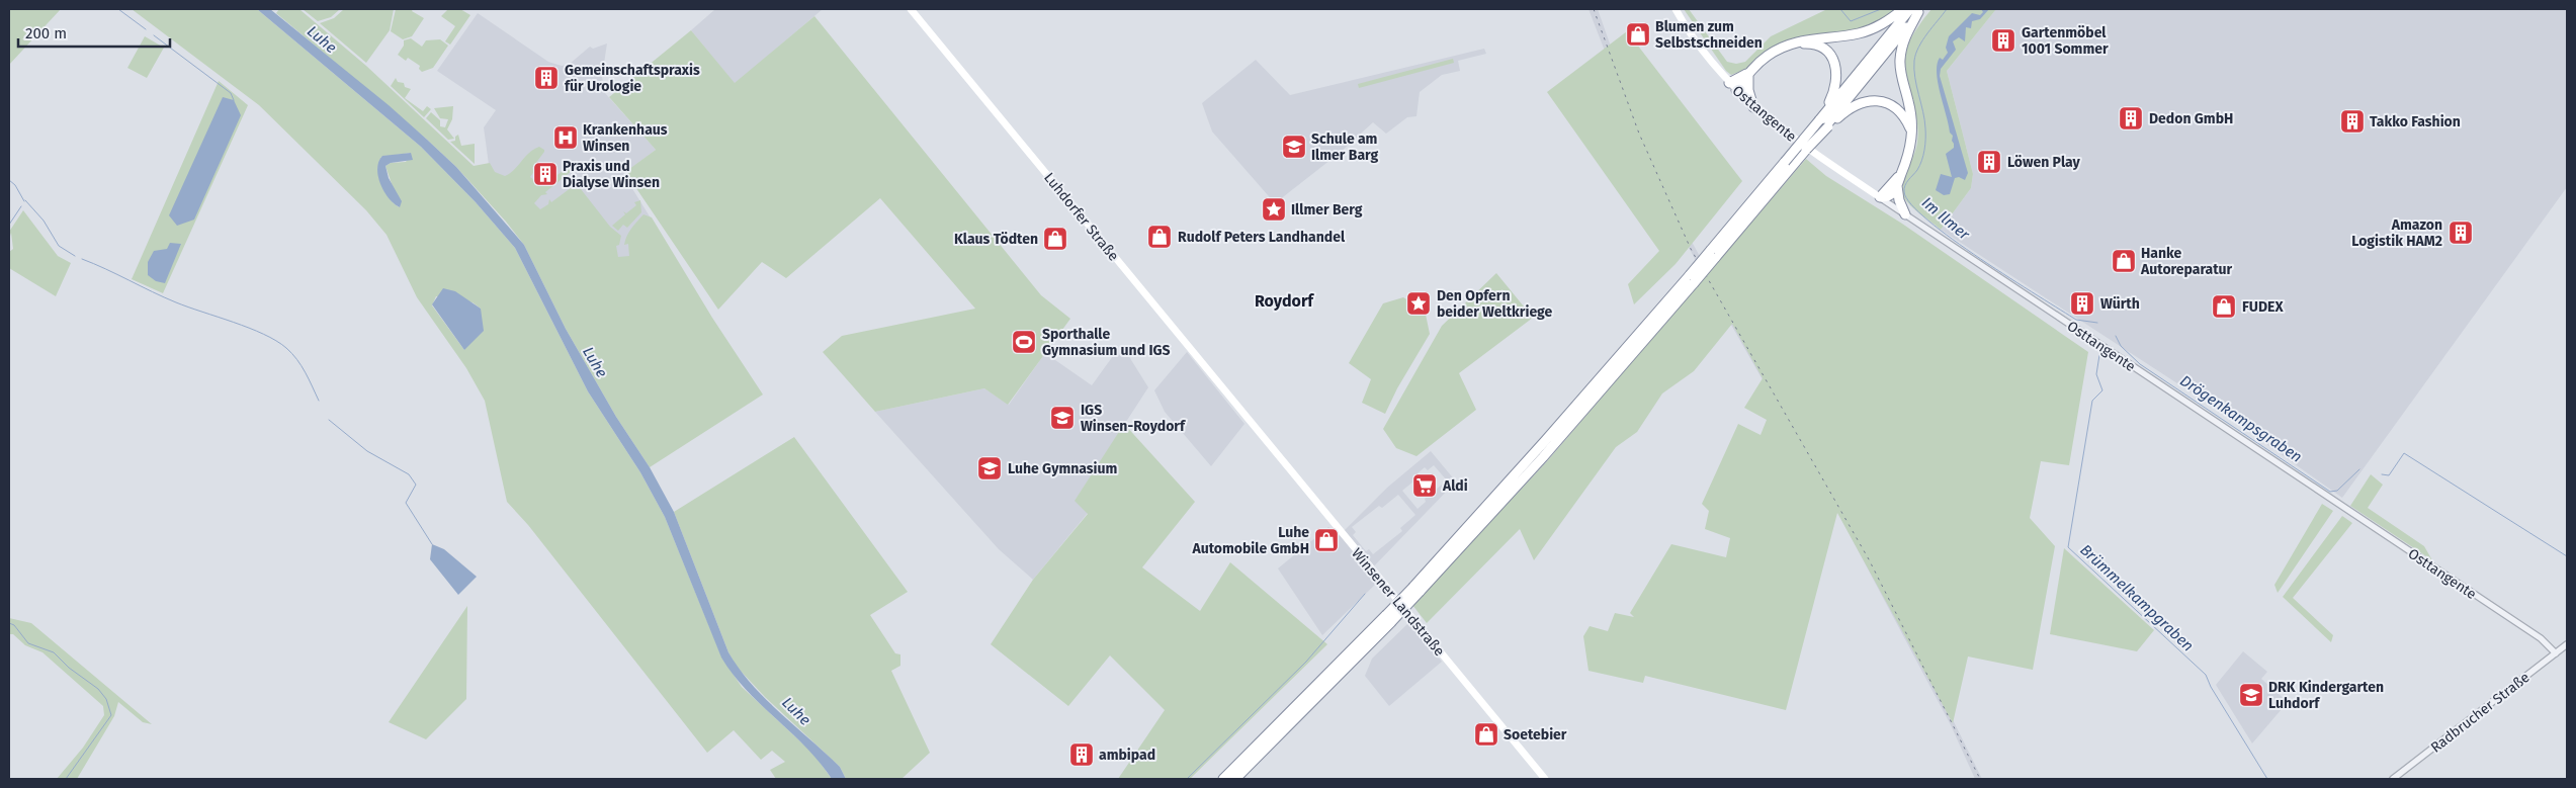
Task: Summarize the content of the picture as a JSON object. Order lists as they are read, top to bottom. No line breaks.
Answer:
{"streets":{"main road":["Osttangente","Luhdorfer Straße","Winsener Landstraße"],"street":["Radbrucher Straße"]},"crossings":[["Osttangente","Radbrucher Straße"],["Luhdorfer Straße","Winsener Landstraße"]],"districts":["Roydorf"],"water":["Luhe","Im Ilmer","Drögenkampsgraben","Brümmelkampgraben"],"places":{"shop":["Blumen zum Selbstschneiden","Rudolf Peters Landhandel","Klaus Tödten","Hanke Autoreparatur","FUDEX","Luhe Automobile GmbH","Soetebier"],"building":["Gartenmöbel 1001 Sommer","Gemeinschaftspraxis für Urologie","Dedon GmbH","Takko Fashion","Löwen Play","Praxis und Dialyse Winsen","Amazon Logistik HAM2","Würth","ambipad"],"hospital":["Krankenhaus Winsen"],"school or university":["Schule am Ilmer Barg","IGS Winsen-Roydorf","Luhe Gymnasium","DRK Kindergarten Luhdorf"],"place":["Illmer Berg","Den Opfern beider Weltkriege"],"sports":["Sporthalle Gymnasium und IGS"],"supermarket":["Aldi"]},"scale_bar":"200 m"}
